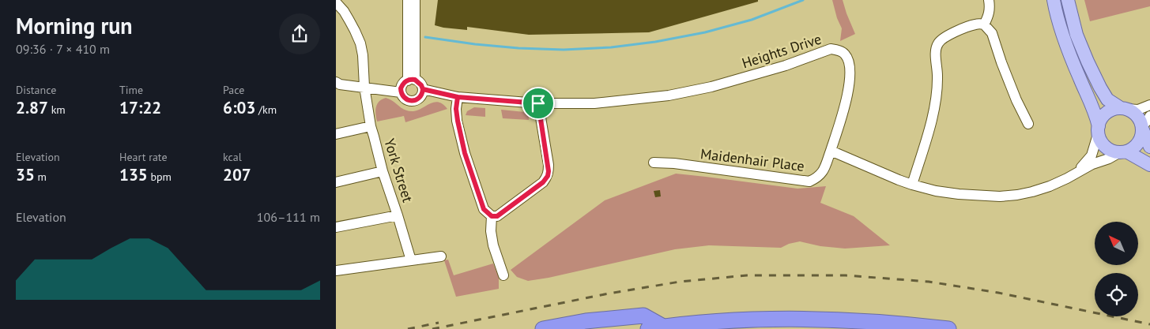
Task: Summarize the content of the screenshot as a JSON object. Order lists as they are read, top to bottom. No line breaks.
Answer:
{"streets":{"street":["Heights Drive","Maidenhair Place","York Street"]},"crossings":[["Heights Drive","Maidenhair Place"]],"north":"top left","page":{"heading":["Morning run","09:36 · 7 × 410 m"],"stats":[["Distance","2.87 km"],["Time","17:22"],["Pace","6:03 /km"],["Elevation","35 m"],["Heart rate","135 bpm"],["kcal","207"]],"chart":["Elevation","106–111 m"]}}
